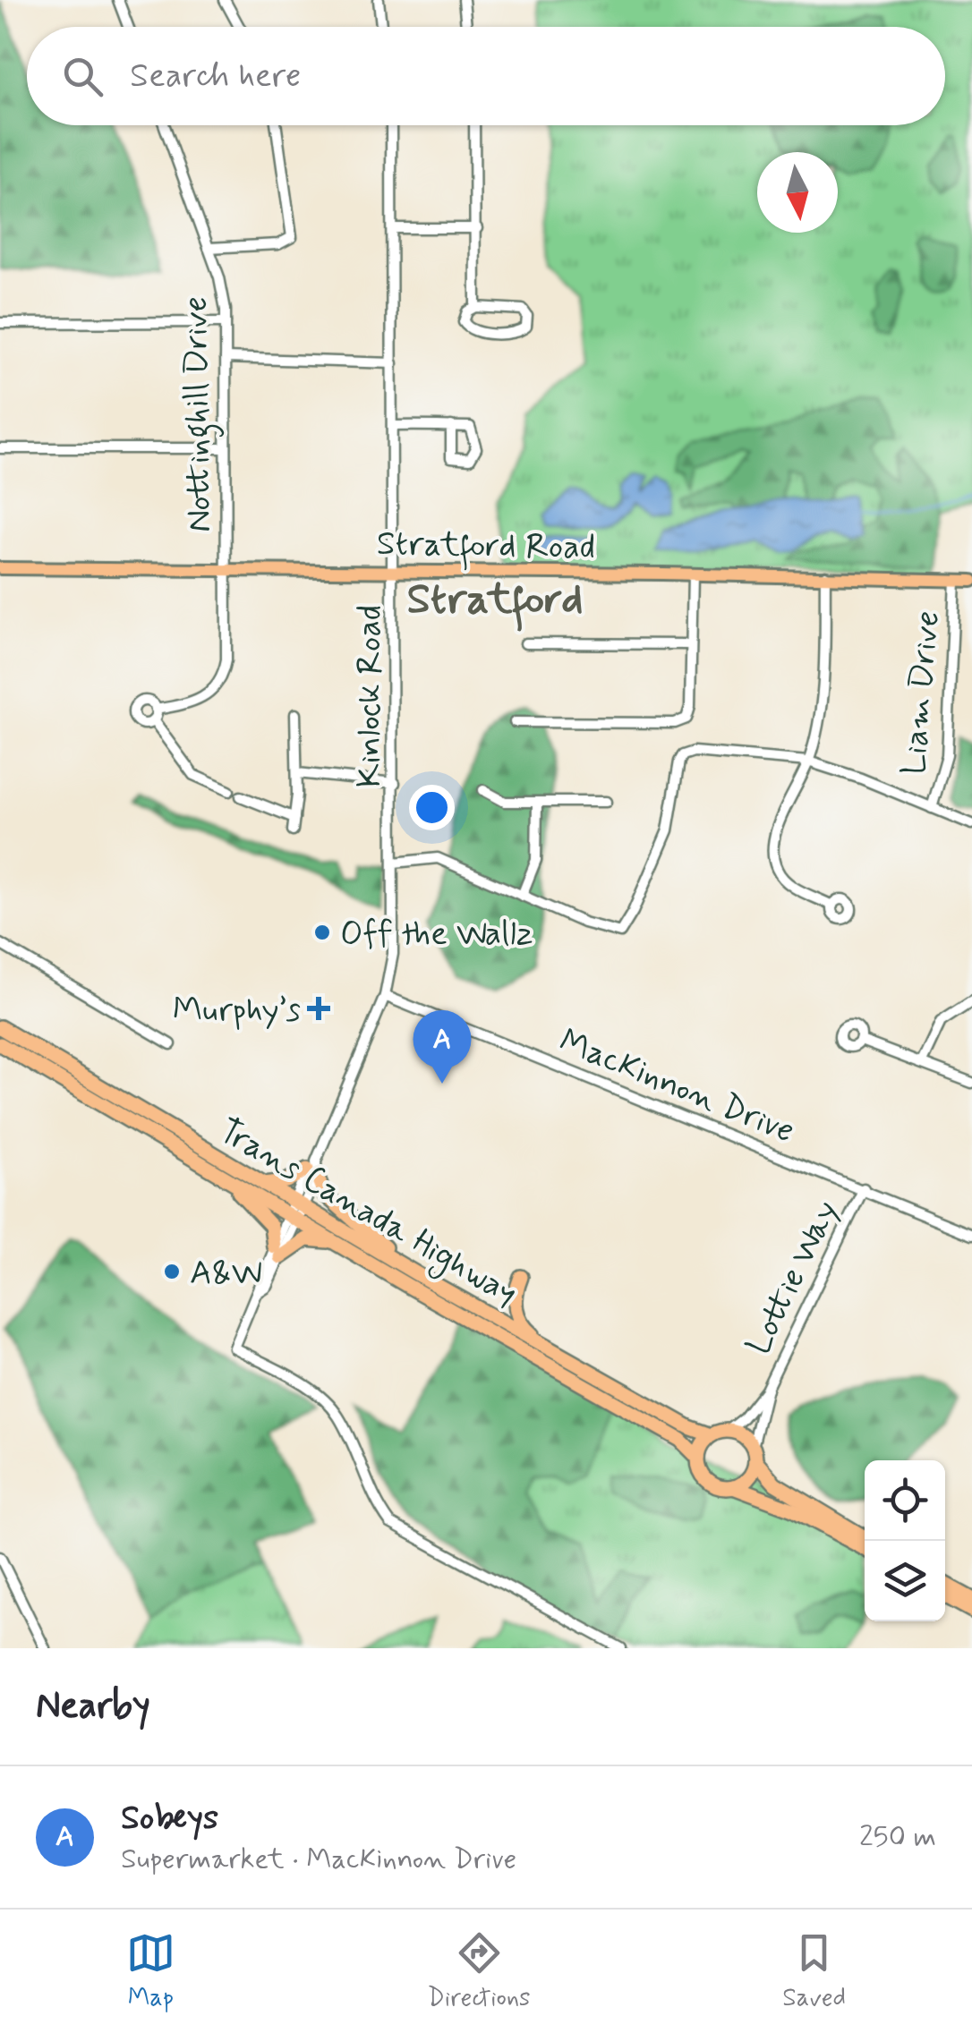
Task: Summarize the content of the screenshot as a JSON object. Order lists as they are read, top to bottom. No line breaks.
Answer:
{"streets":{"highway":["Trans Canada Highway"],"main road":["Stratford Road"],"street":["Nottinghill Drive","Liam Drive","Kinlock Road","MacKinnon Drive","Lottie Way"]},"crossings":[["Nottinghill Drive","Stratford Road"],["Stratford Road","Liam Drive"],["Stratford Road","Kinlock Road"],["Kinlock Road","MacKinnon Drive"],["Kinlock Road","Trans Canada Highway"],["MacKinnon Drive","Lottie Way"],["Trans Canada Highway","Lottie Way"]],"districts":["Stratford"],"places":{"other":["Off the Wallz","A&W"],"health":["Murphy’s"]},"north":"bottom","page":{"search":"Search here","pins":"A","heading":"Nearby","list":[{"mark":"A","name":"Sobeys","note":"Supermarket · MacKinnon Drive","value":"250 m"}],"nav":["Map","Directions","Saved"]}}
